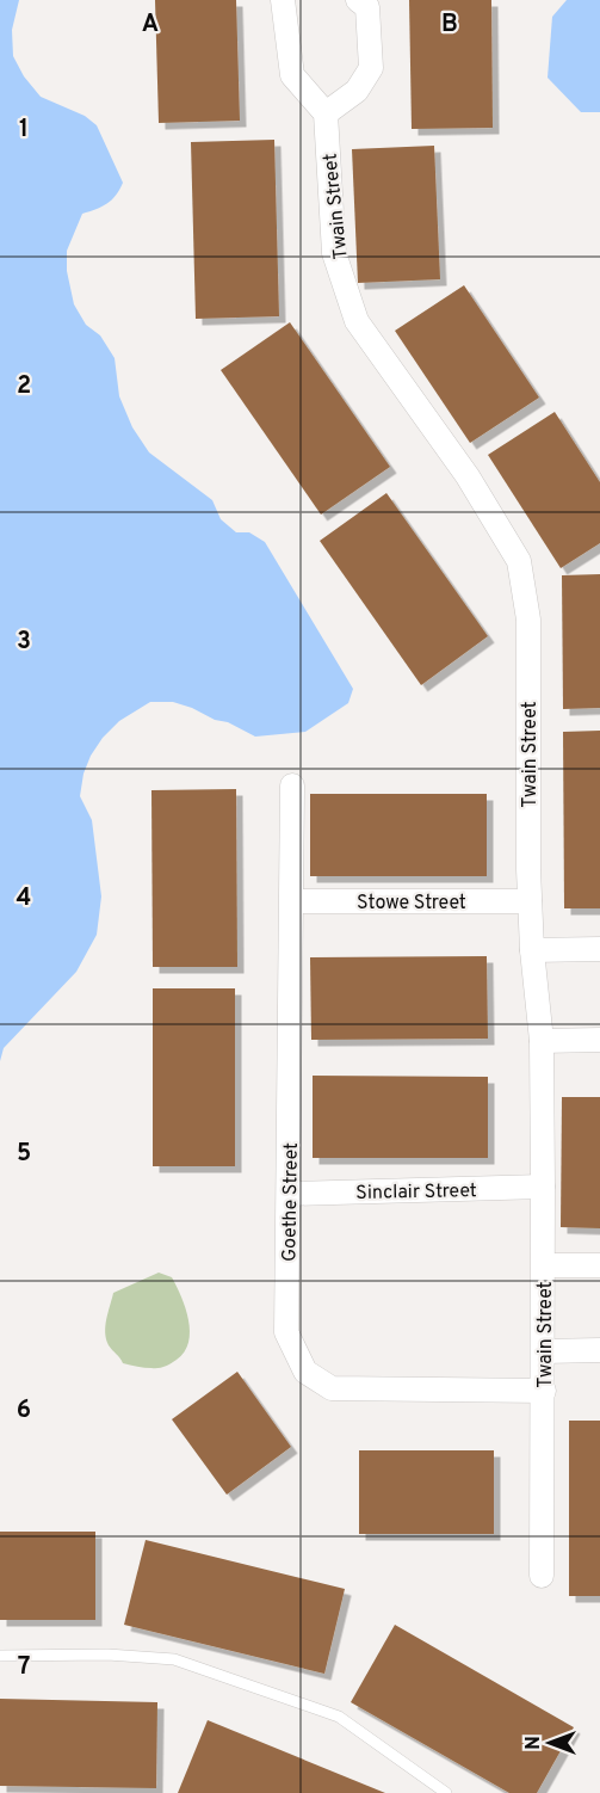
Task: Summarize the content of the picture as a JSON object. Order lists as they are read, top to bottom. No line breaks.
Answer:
{"streets":{"street":["Twain Street","Stowe Street","Sinclair Street","Goethe Street"]},"crossings":[["Twain Street","Stowe Street"],["Twain Street","Sinclair Street"],["Twain Street","Goethe Street"],["Stowe Street","Goethe Street"],["Sinclair Street","Goethe Street"]],"north":"left","grid":{"columns":["A","B"],"rows":["1","2","3","4","5","6","7"]}}
